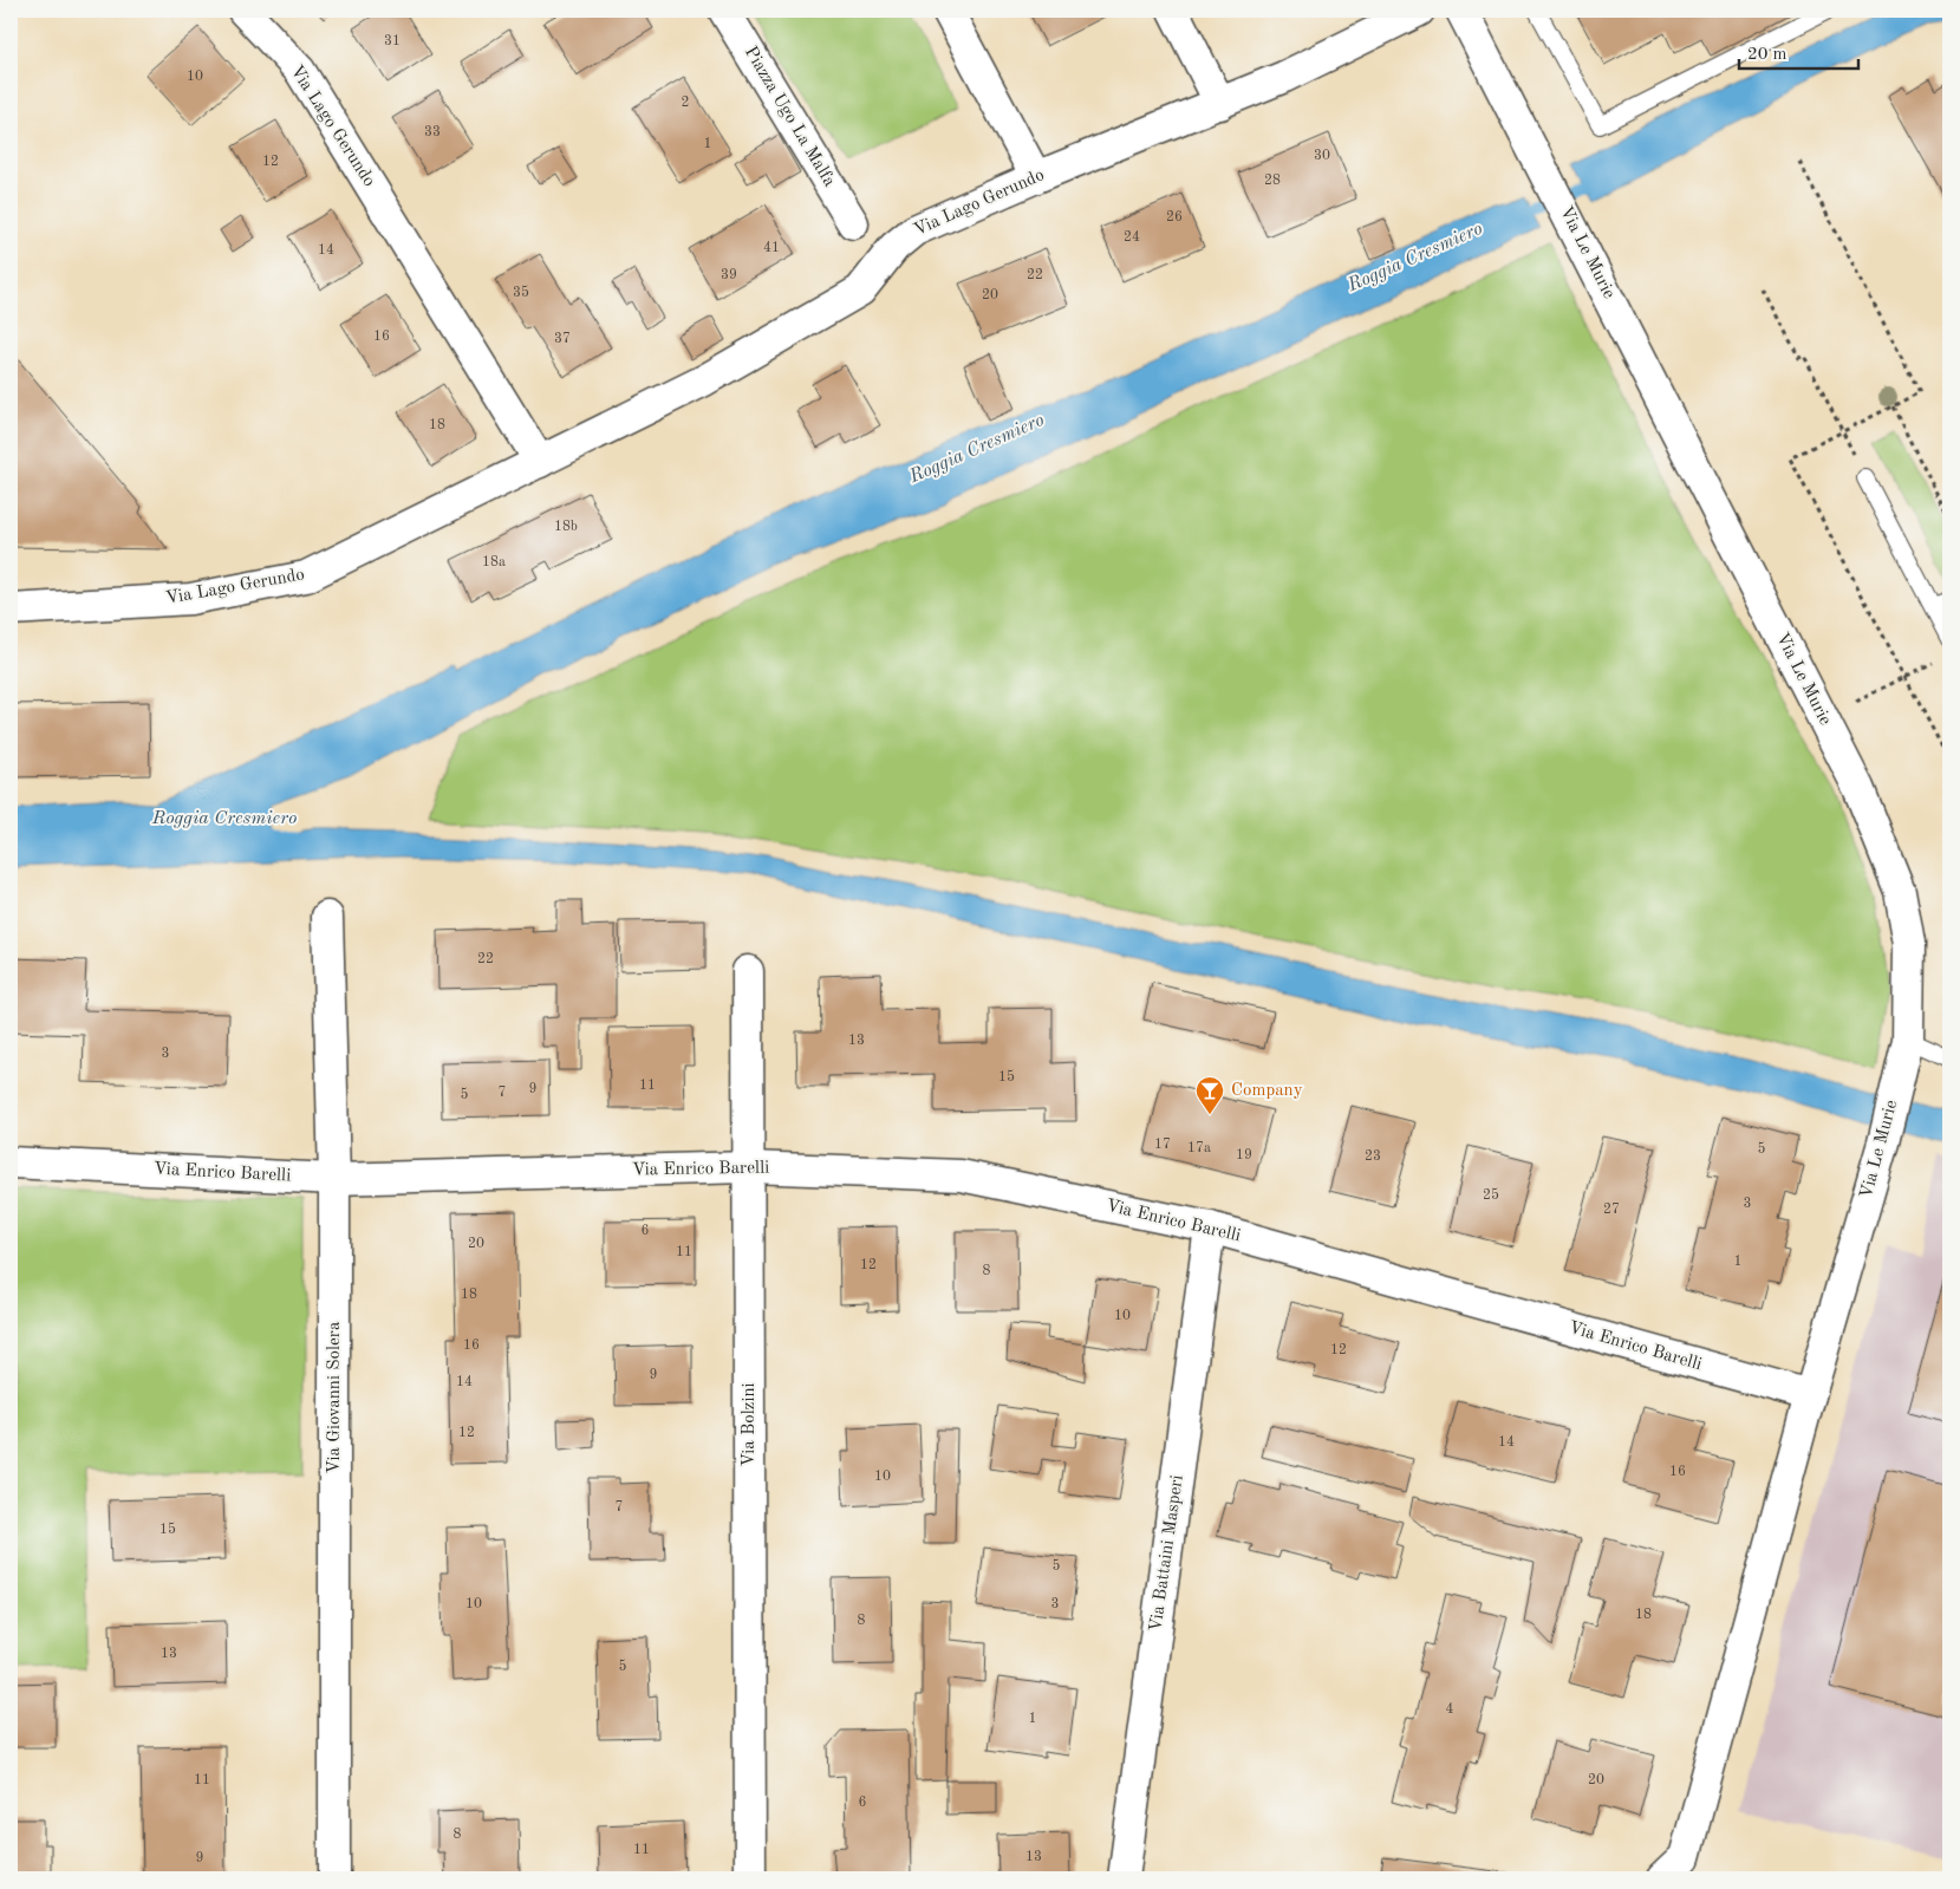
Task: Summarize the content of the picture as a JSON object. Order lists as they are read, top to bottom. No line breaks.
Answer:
{"streets":{"street":["Piazza Ugo La Malfa","Via Lago Gerundo","Via Le Murie","Via Enrico Barelli","Via Giovanni Solera","Via Bolzini","Via Battaini Masperi"]},"crossings":[["Via Le Murie","Via Enrico Barelli"],["Via Enrico Barelli","Via Giovanni Solera"],["Via Enrico Barelli","Via Bolzini"],["Via Enrico Barelli","Via Battaini Masperi"]],"water":["Roggia Cresmiero"],"places":{"bar":["Company"]},"house_numbers":["31","10","2","33","1","30","12","28","26","24","41","14","39","22","35","20","16","37","18","18b","18a","22","13","3","15","11","9","7","5","17","17a","5","19","23","25","3","27","6","20","11","1","12","8","18","10","16","12","9","14","12","14","16","10","7","15","5","10","3","18","8","13","5","4","1","11","20","6","8","11","13","9"],"scale_bar":"20 m"}
